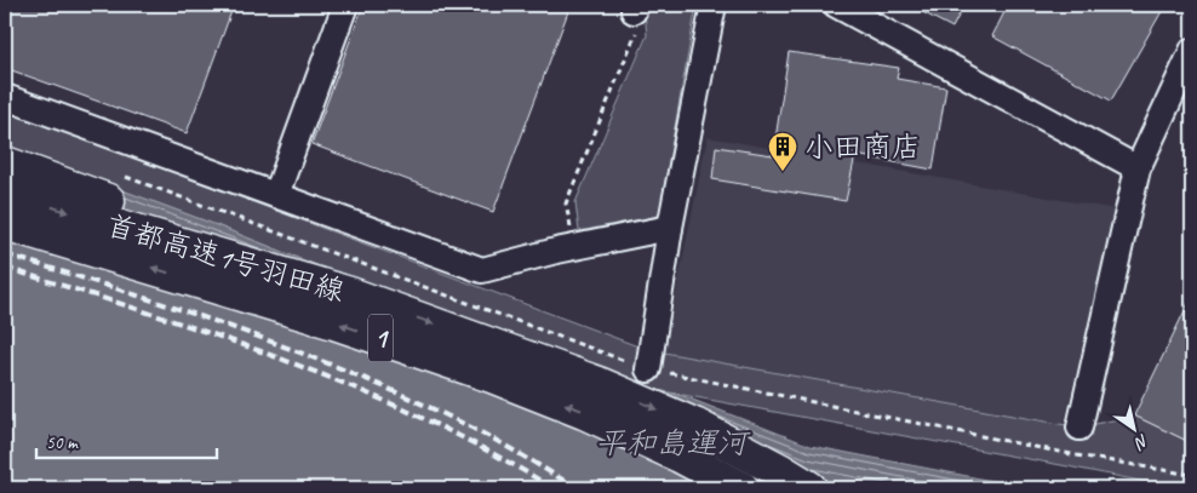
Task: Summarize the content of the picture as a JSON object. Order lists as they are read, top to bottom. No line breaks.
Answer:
{"streets":{"highway":["首都高速1号羽田線","1"]},"water":["平和島運河"],"places":{"building":["小田商店"]},"scale_bar":"50 m","north":"bottom right"}
